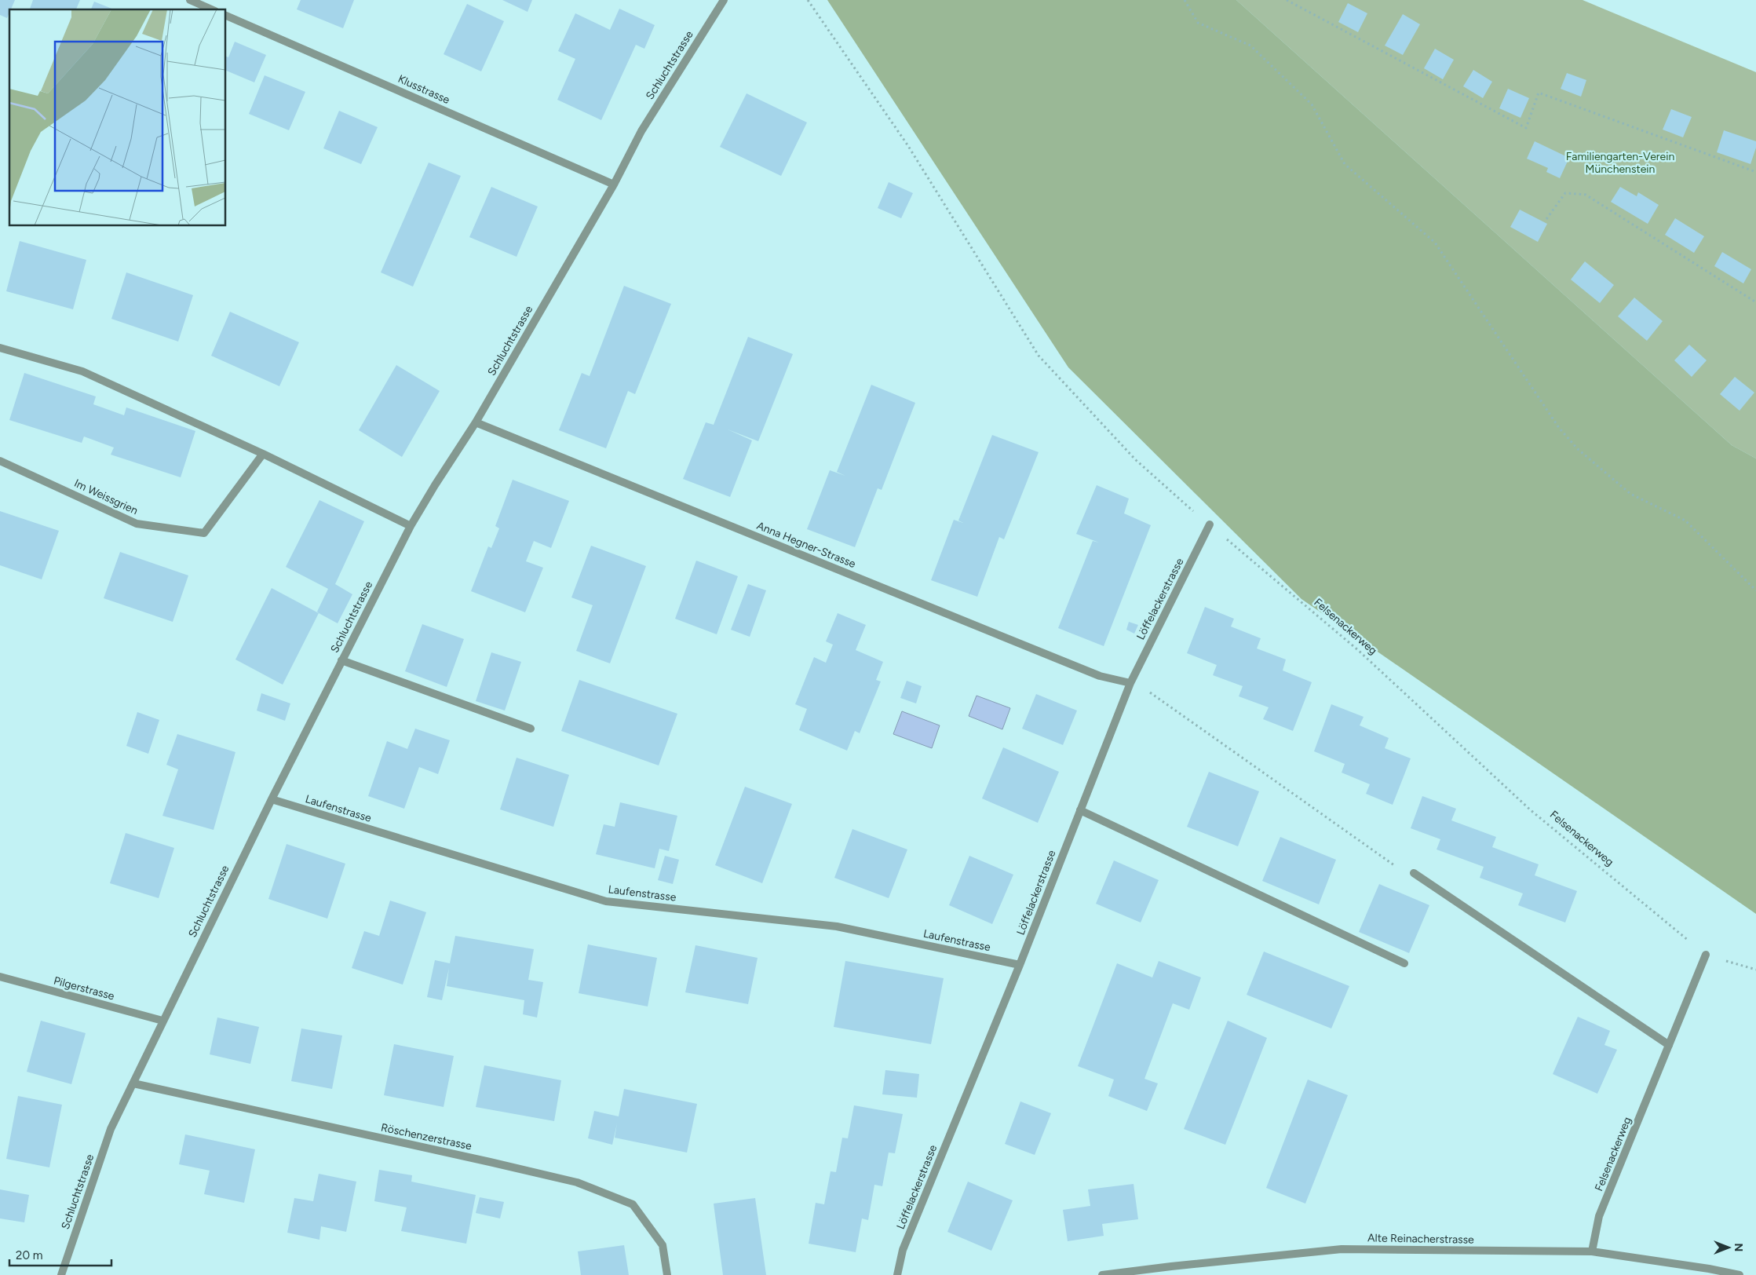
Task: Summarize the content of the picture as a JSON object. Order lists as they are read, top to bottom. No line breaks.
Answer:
{"streets":{"street":["Schluchtstrasse","Klusstrasse","Im Weissgrien","Anna Hegner-Strasse","Löffelackerstrasse","Felsenackerweg","Laufenstrasse","Pilgerstrasse","Röschenzerstrasse","Alte Reinacherstrasse"]},"crossings":[["Schluchtstrasse","Klusstrasse"],["Schluchtstrasse","Anna Hegner-Strasse"],["Schluchtstrasse","Laufenstrasse"],["Schluchtstrasse","Pilgerstrasse"],["Schluchtstrasse","Röschenzerstrasse"],["Anna Hegner-Strasse","Löffelackerstrasse"],["Löffelackerstrasse","Felsenackerweg"],["Löffelackerstrasse","Laufenstrasse"],["Felsenackerweg","Alte Reinacherstrasse"]],"parks":["Familiengarten-Verein Münchenstein"],"scale_bar":"20 m","north":"right"}
